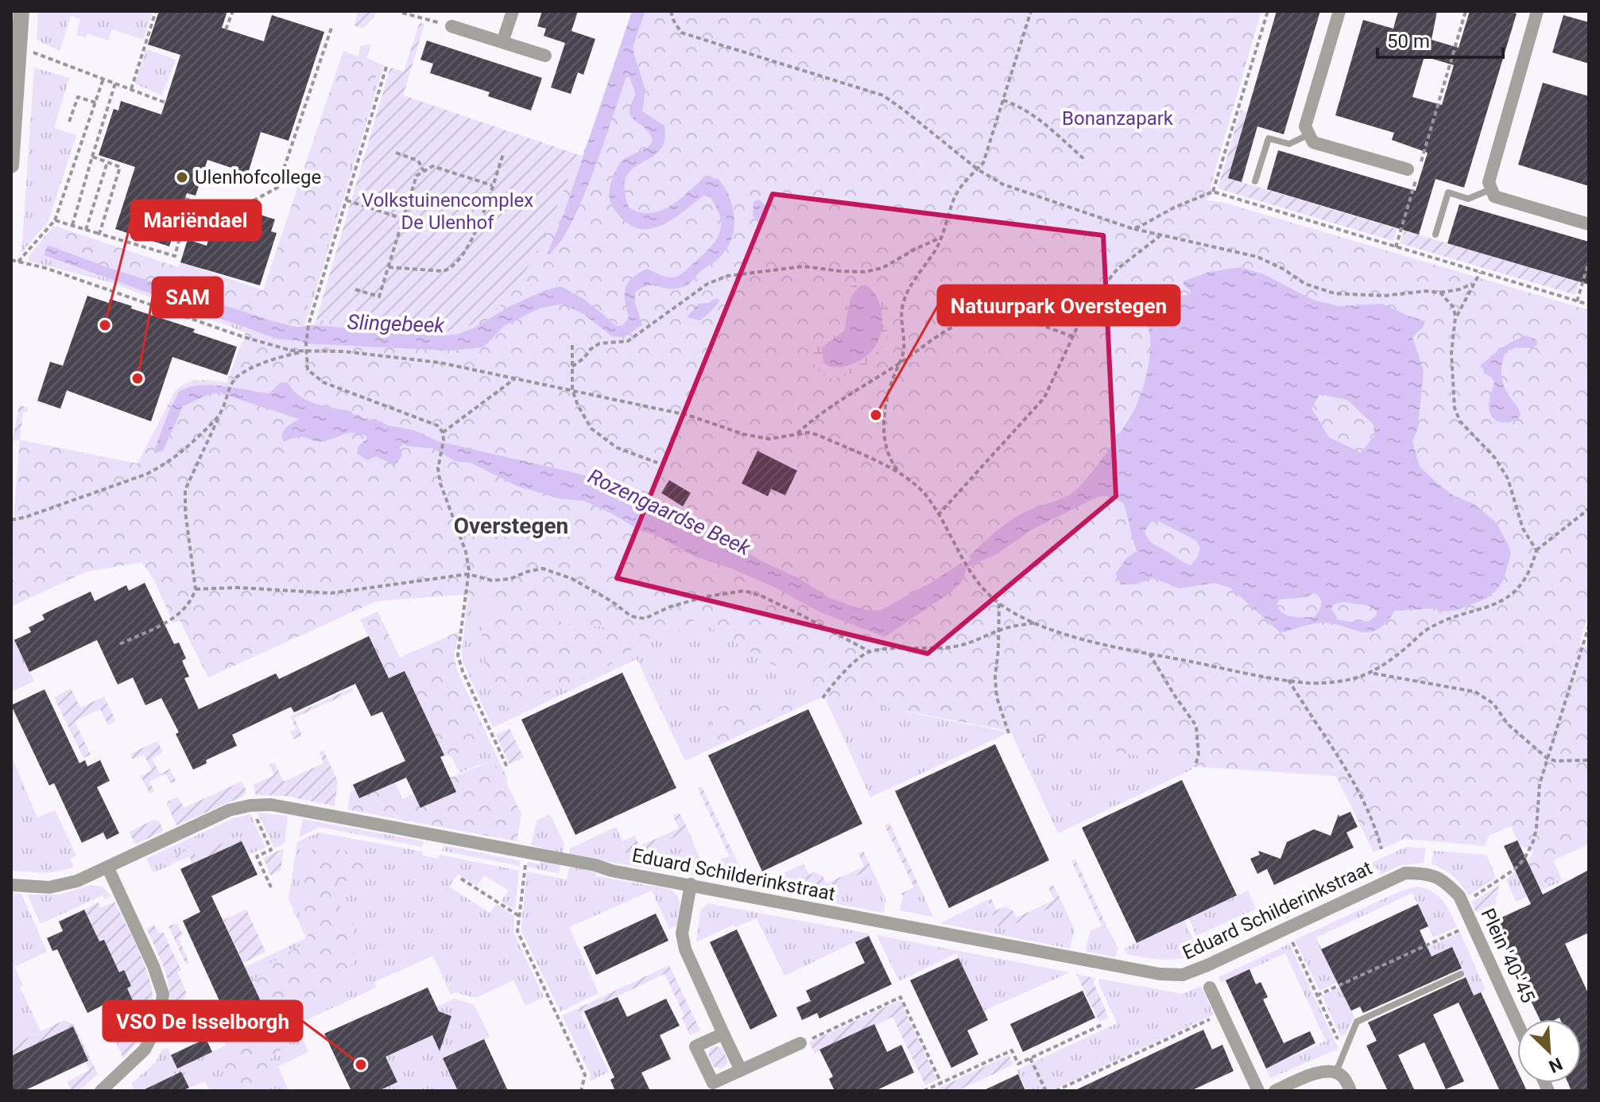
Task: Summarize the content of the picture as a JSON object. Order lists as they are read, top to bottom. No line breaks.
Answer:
{"streets":{"street":["Eduard Schilderinkstraat","Plein '40-'45"]},"crossings":[["Eduard Schilderinkstraat","Plein '40-'45"]],"districts":["Overstegen"],"water":["Slingebeek","Rozengaardse Beek"],"parks":["Bonanzapark","Volkstuinencomplex De Ulenhof"],"places":["Ulenhofcollege","Mariëndael","SAM","Natuurpark Overstegen","VSO De Isselborgh"],"scale_bar":"50 m","north":"bottom right"}
